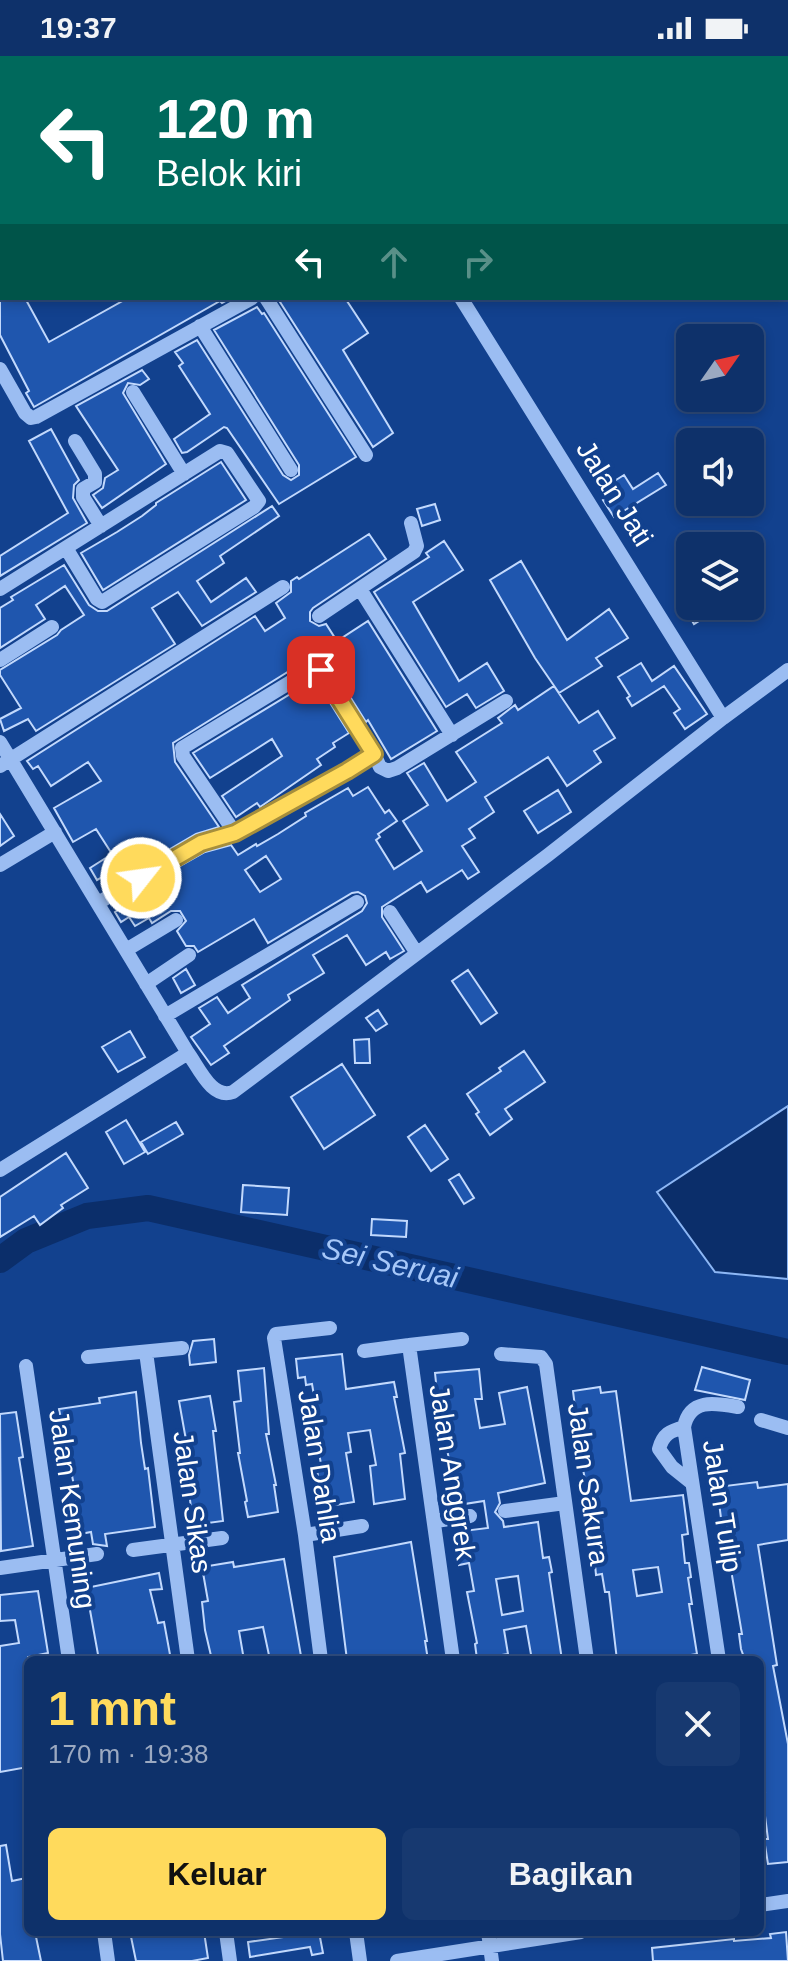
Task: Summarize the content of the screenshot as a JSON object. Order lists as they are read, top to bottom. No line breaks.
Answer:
{"streets":{"street":["Jalan Jati","Jalan Dahlia","Jalan Anggrek","Jalan Sakura","Jalan Sikas","Jalan Tulip","Jalan Kemuning"]},"water":["Sei Seruai"],"north":"top right","page":{"status":"19:37","turn":["120 m","Belok kiri"],"heading":["1 mnt","170 m · 19:38"],"buttons":["Keluar","Bagikan"]}}
